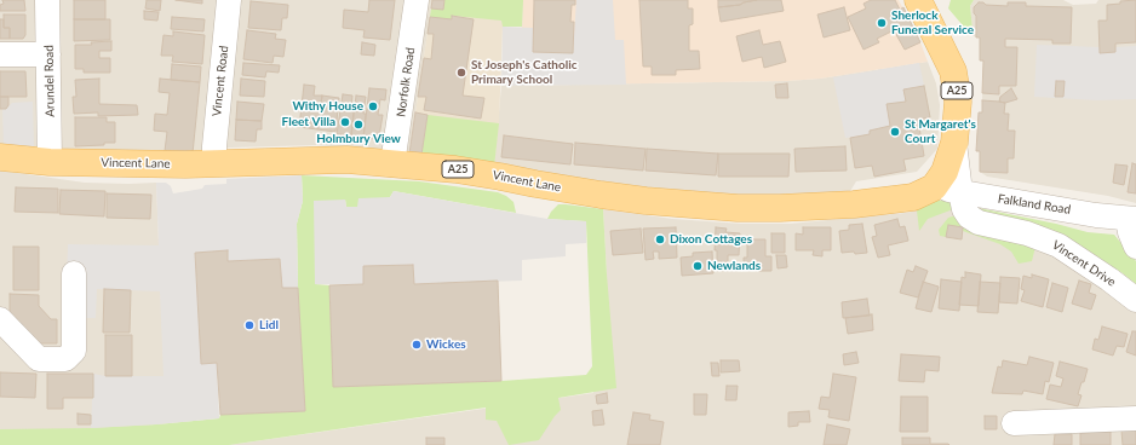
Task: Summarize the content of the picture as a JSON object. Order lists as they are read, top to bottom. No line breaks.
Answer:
{"streets":{"main road":["A25","Vincent Lane"],"street":["Arundel Road","Vincent Road","Norfolk Road","Falkland Road","Vincent Drive"]},"crossings":[["Arundel Road","Vincent Lane"],["Vincent Road","Vincent Lane"],["Norfolk Road","Vincent Lane"],["A25","Vincent Lane"],["A25","Falkland Road"],["A25","Vincent Drive"],["Vincent Lane","Falkland Road"],["Falkland Road","Vincent Drive"]],"places":["Sherlock Funeral Service","St Joseph's Catholic Primary School","Withy House","Fleet Villa","Holmbury View","St Margaret's Court","Dixon Cottages","Newlands","Lidl","Wickes"]}
